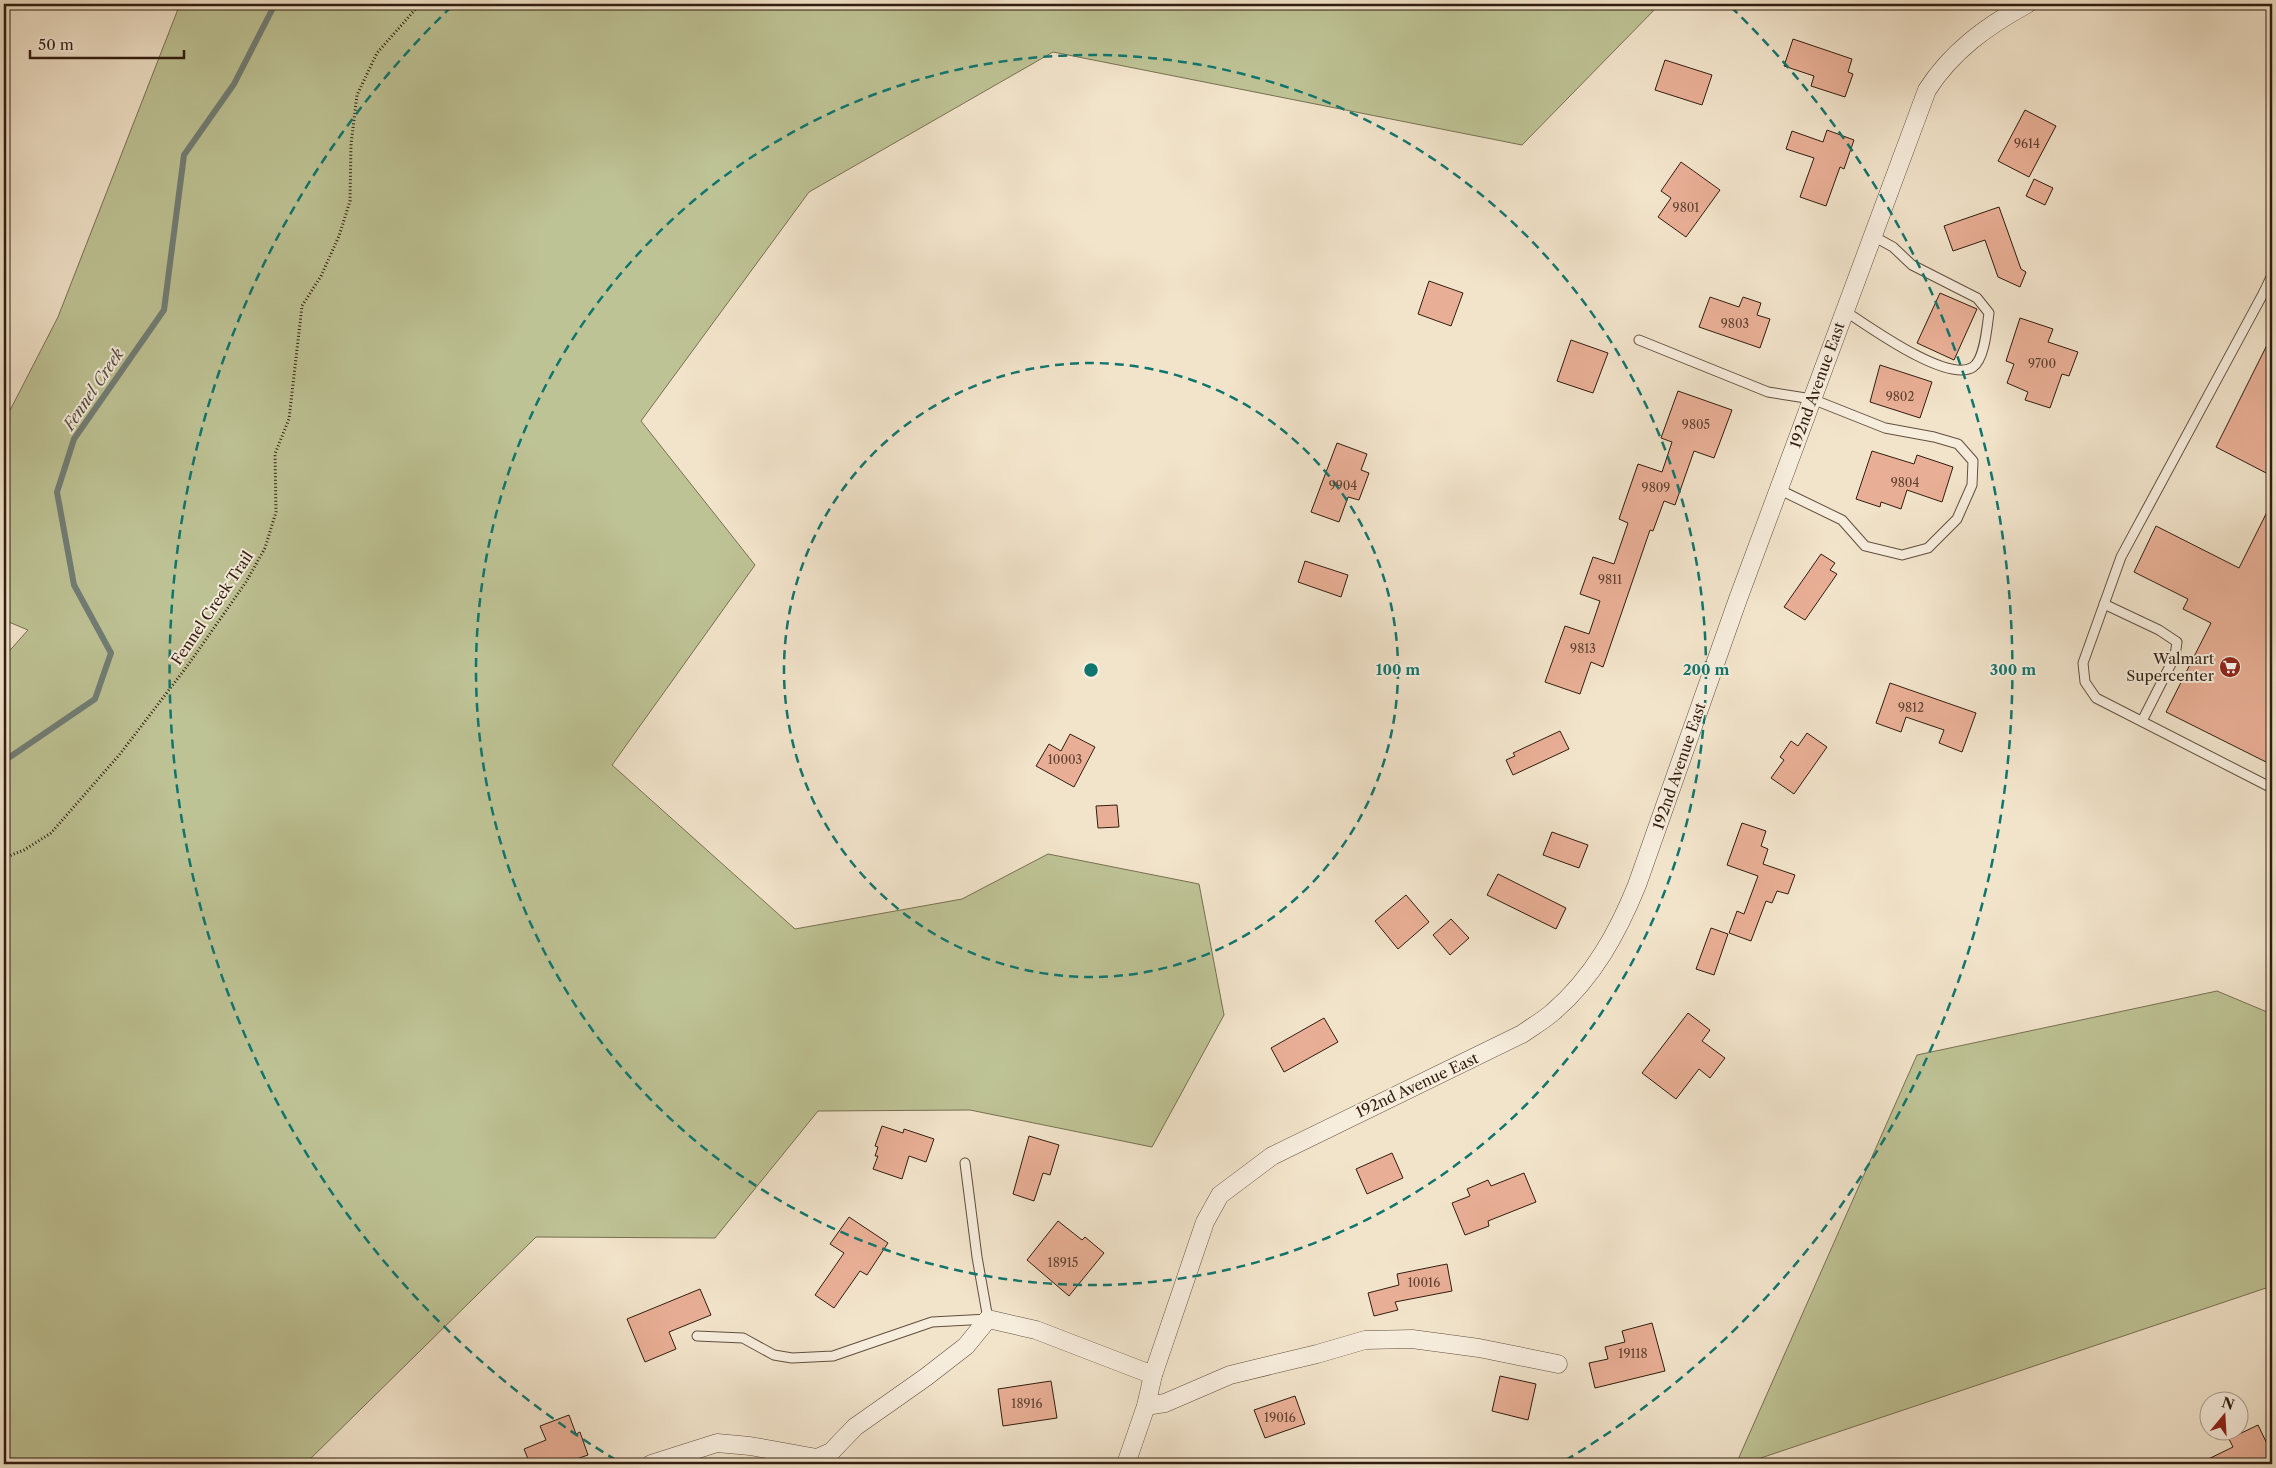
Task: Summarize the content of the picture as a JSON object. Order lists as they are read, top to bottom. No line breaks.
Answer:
{"streets":{"street":["192nd Avenue East"],"path":["Fennel Creek Trail"]},"water":["Fennel Creek"],"places":{"supermarket":["Walmart Supercenter"]},"house_numbers":["9614","9801","9803","9700","9802","9805","9804","9904","9809","9811","9813","9812","10003","18915","10016","19118","18916","19016"],"scale_bar":"50 m","north":"top","rings":["100 m","200 m","300 m"]}
